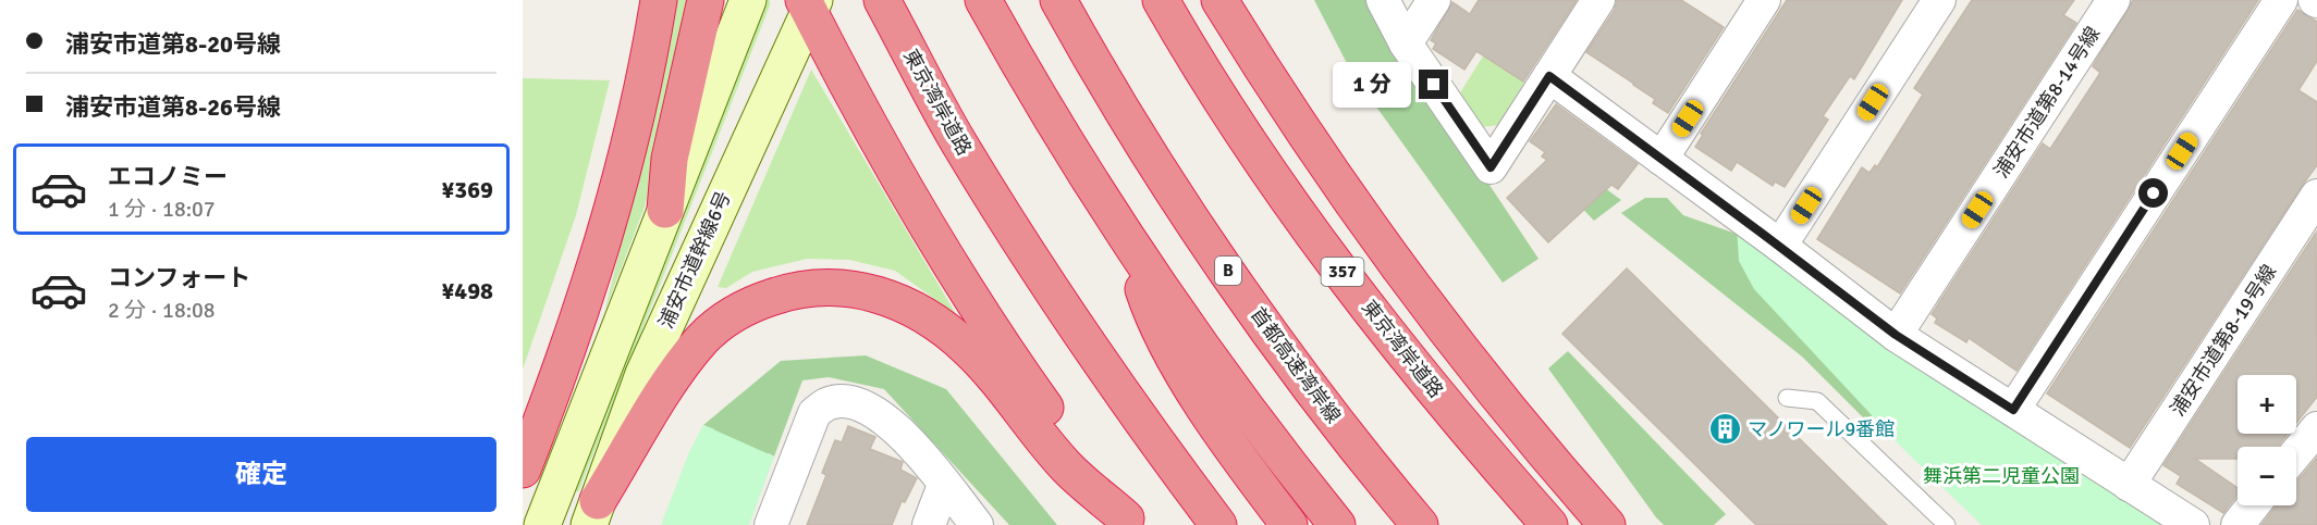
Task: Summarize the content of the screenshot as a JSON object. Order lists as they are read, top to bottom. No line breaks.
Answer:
{"streets":{"highway":["東京湾岸道路","B","357","首都高速湾岸線"],"street":["浦安市道第8-14号線","浦安市道幹線6号","浦安市道第8-19号線"]},"parks":["舞浜第二児童公園"],"places":{"building":["マノワール9番館"]},"page":{"banner":["浦安市道第8-20号線","浦安市道第8-26号線"],"bubble":"1 分","list":[{"name":"エコノミー","note":"1 分 · 18:07","value":"¥369"},{"name":"コンフォート","note":"2 分 · 18:08","value":"¥498"}],"map_buttons":["+","−"],"buttons":"確定"}}
